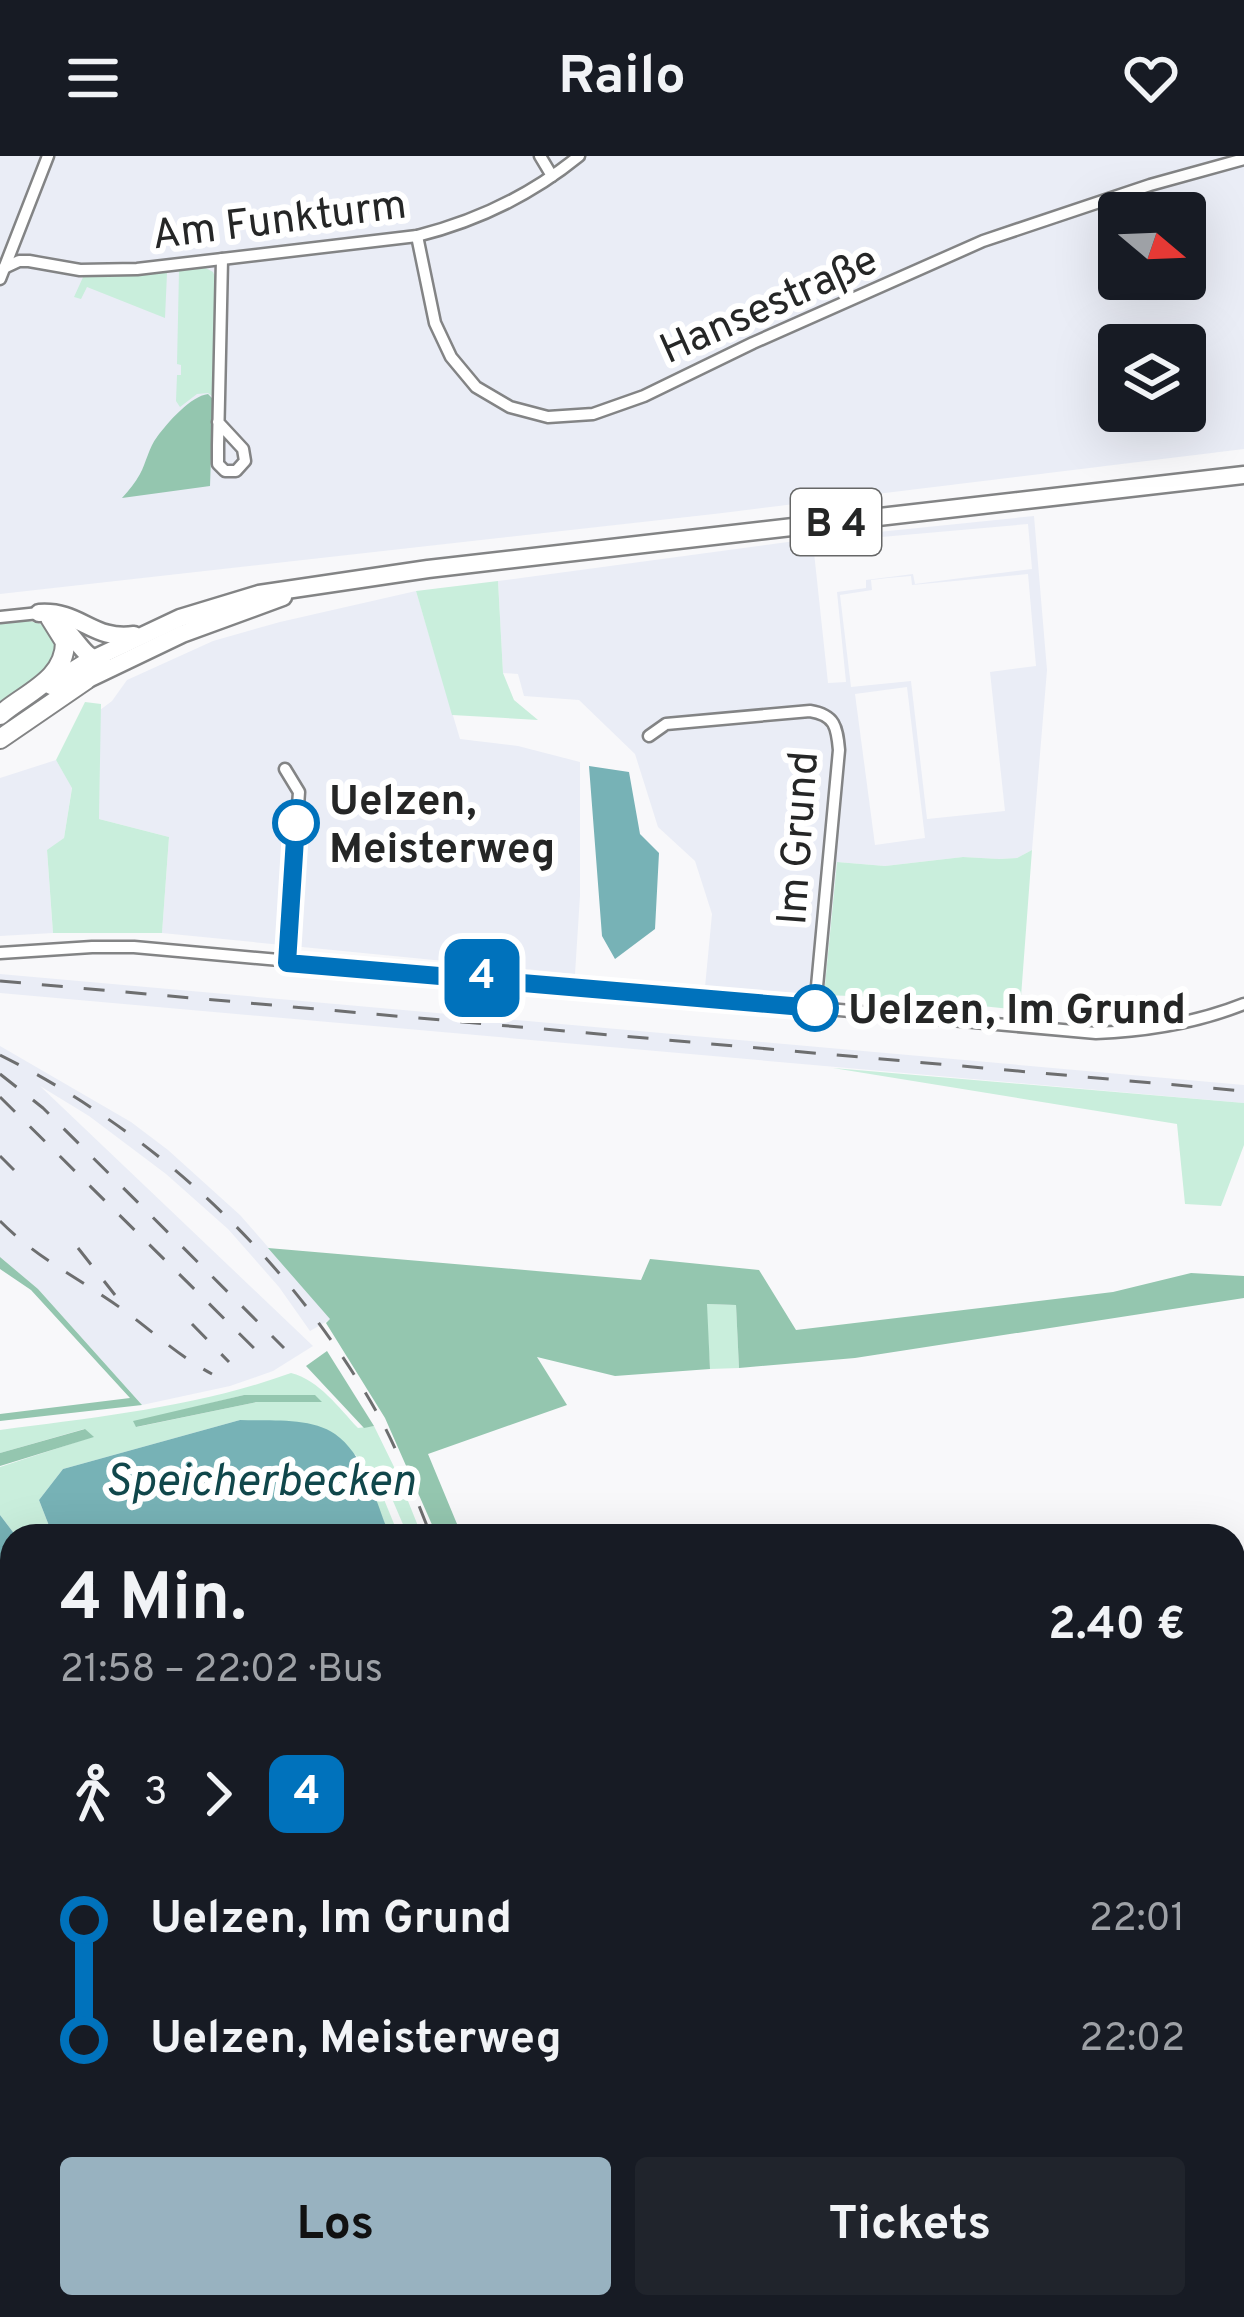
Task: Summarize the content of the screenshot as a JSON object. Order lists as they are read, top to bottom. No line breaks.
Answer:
{"streets":{"highway":["B 4"],"street":["Am Funkturm","Hansestraße","Im Grund"]},"crossings":[["Am Funkturm","Hansestraße"]],"water":["Speicherbecken"],"places":["Uelzen, Meisterweg","Uelzen, Im Grund"],"lines":["bus line 4"],"north":"right","page":{"header":"Railo","on_map":"4","heading":["4 Min.","21:58 – 22:02 · Bus","2.40 €"],"legs":["3","4"],"list":[{"name":"Uelzen, Im Grund","value":"22:01"},{"name":"Uelzen, Meisterweg","value":"22:02"}],"buttons":["Los","Tickets"]}}
